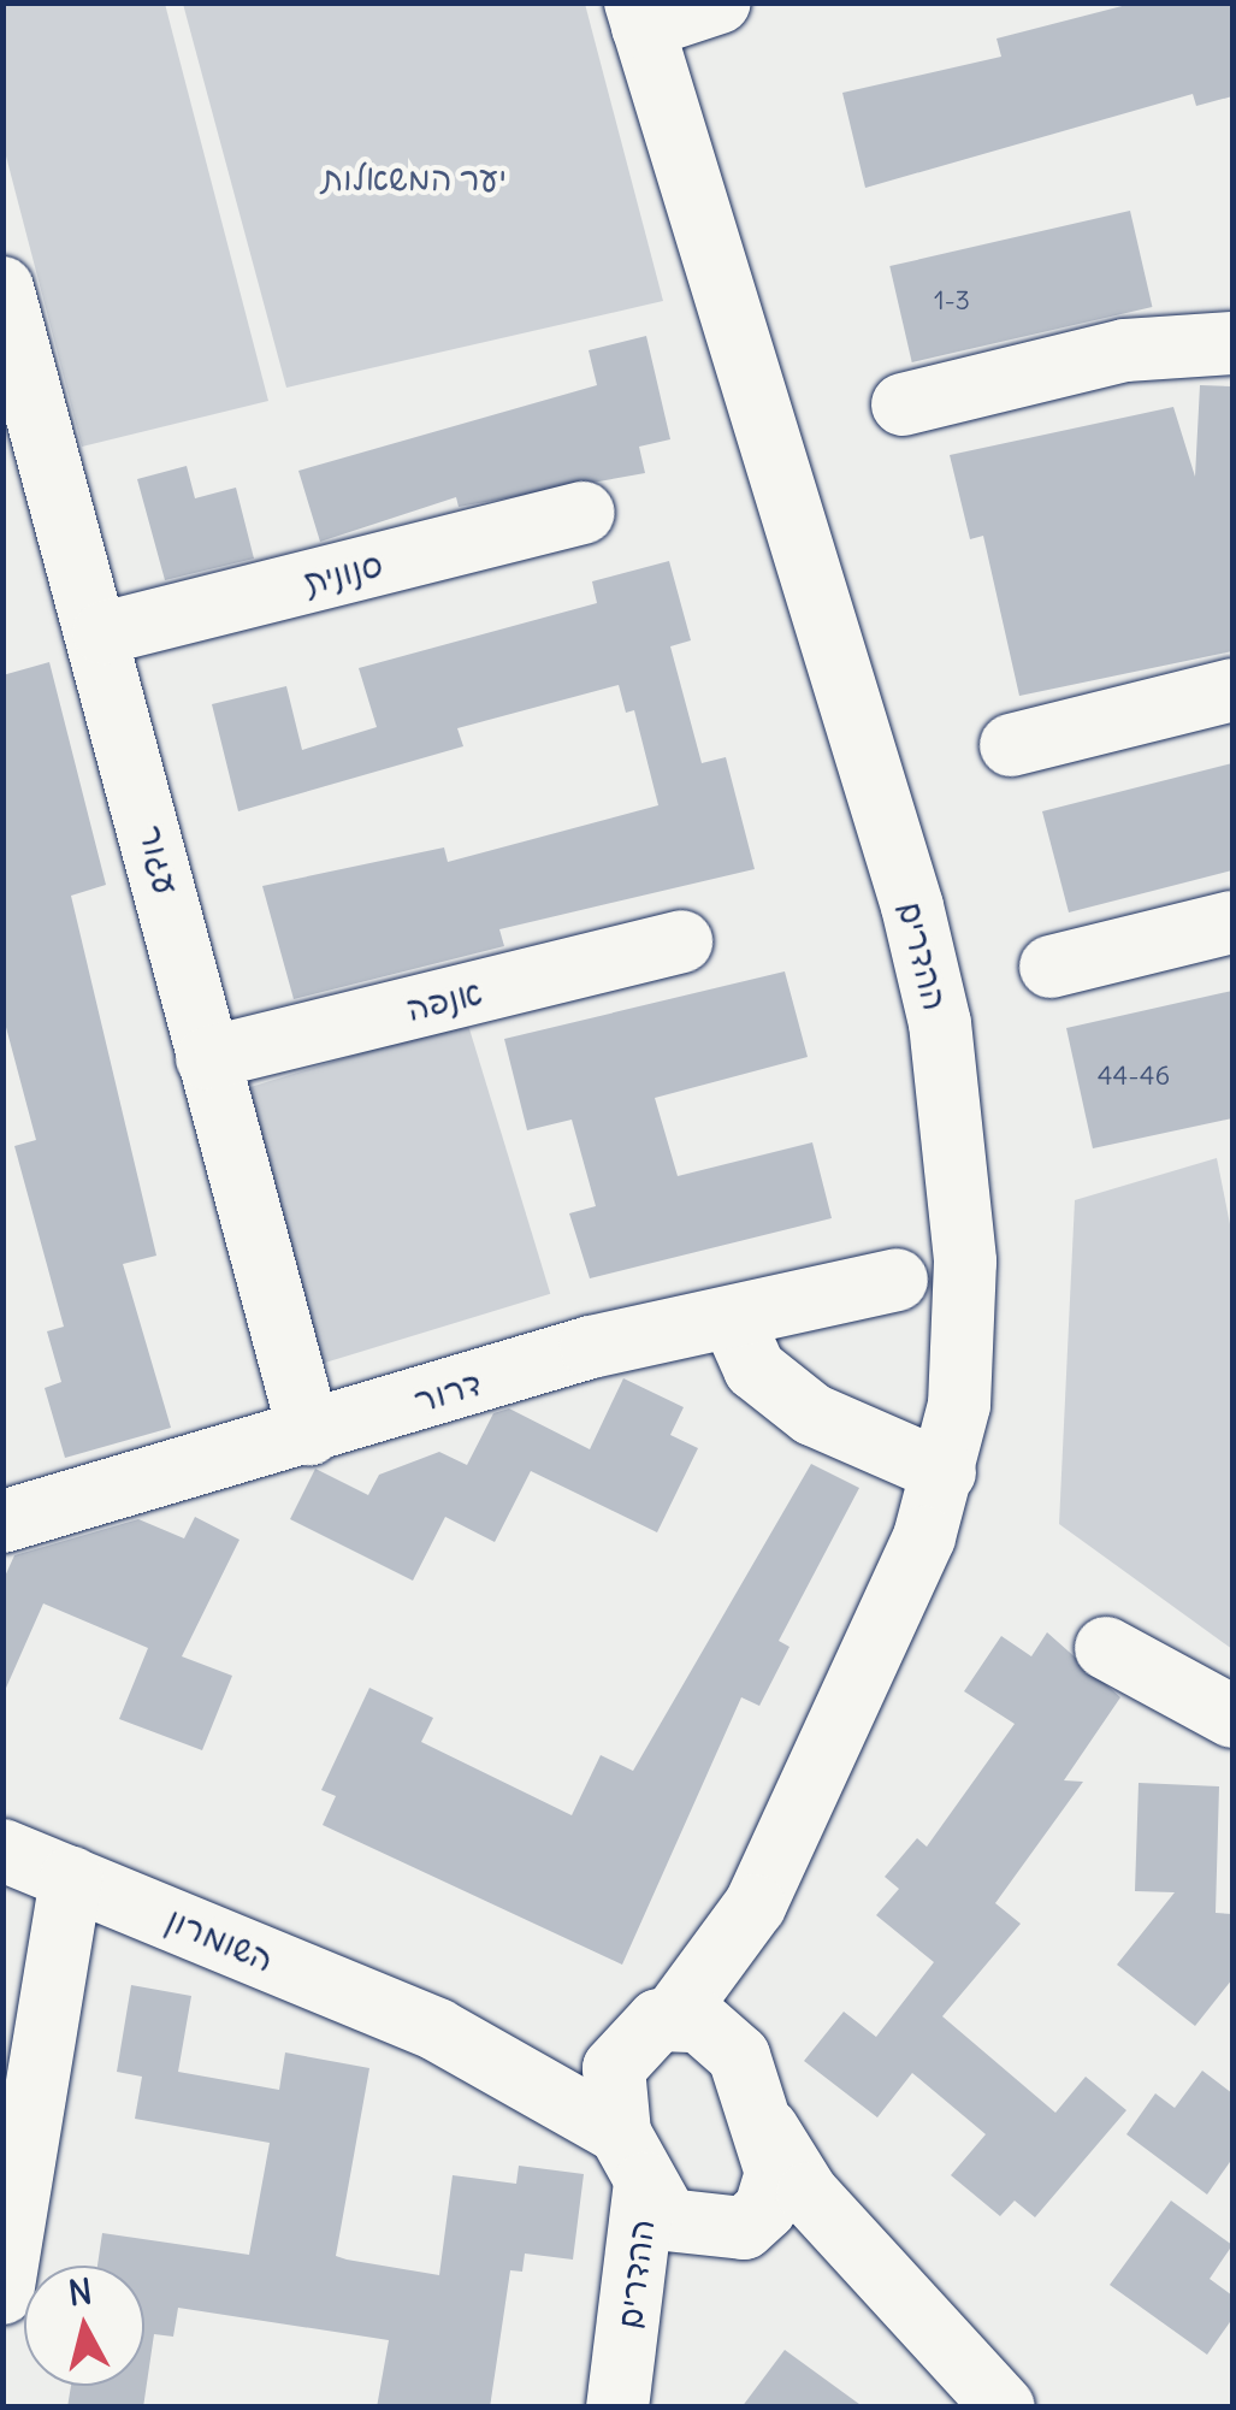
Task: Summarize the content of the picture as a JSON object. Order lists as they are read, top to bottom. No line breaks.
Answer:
{"streets":{"street":["סנונית","עגור","ההדרים","אנפה","דרור","השומרון"]},"crossings":[["סנונית","עגור"],["עגור","אנפה"],["עגור","דרור"],["ההדרים","השומרון"]],"parks":["יער המשאלות"],"house_numbers":["1-3","44-46"],"north":"top"}
